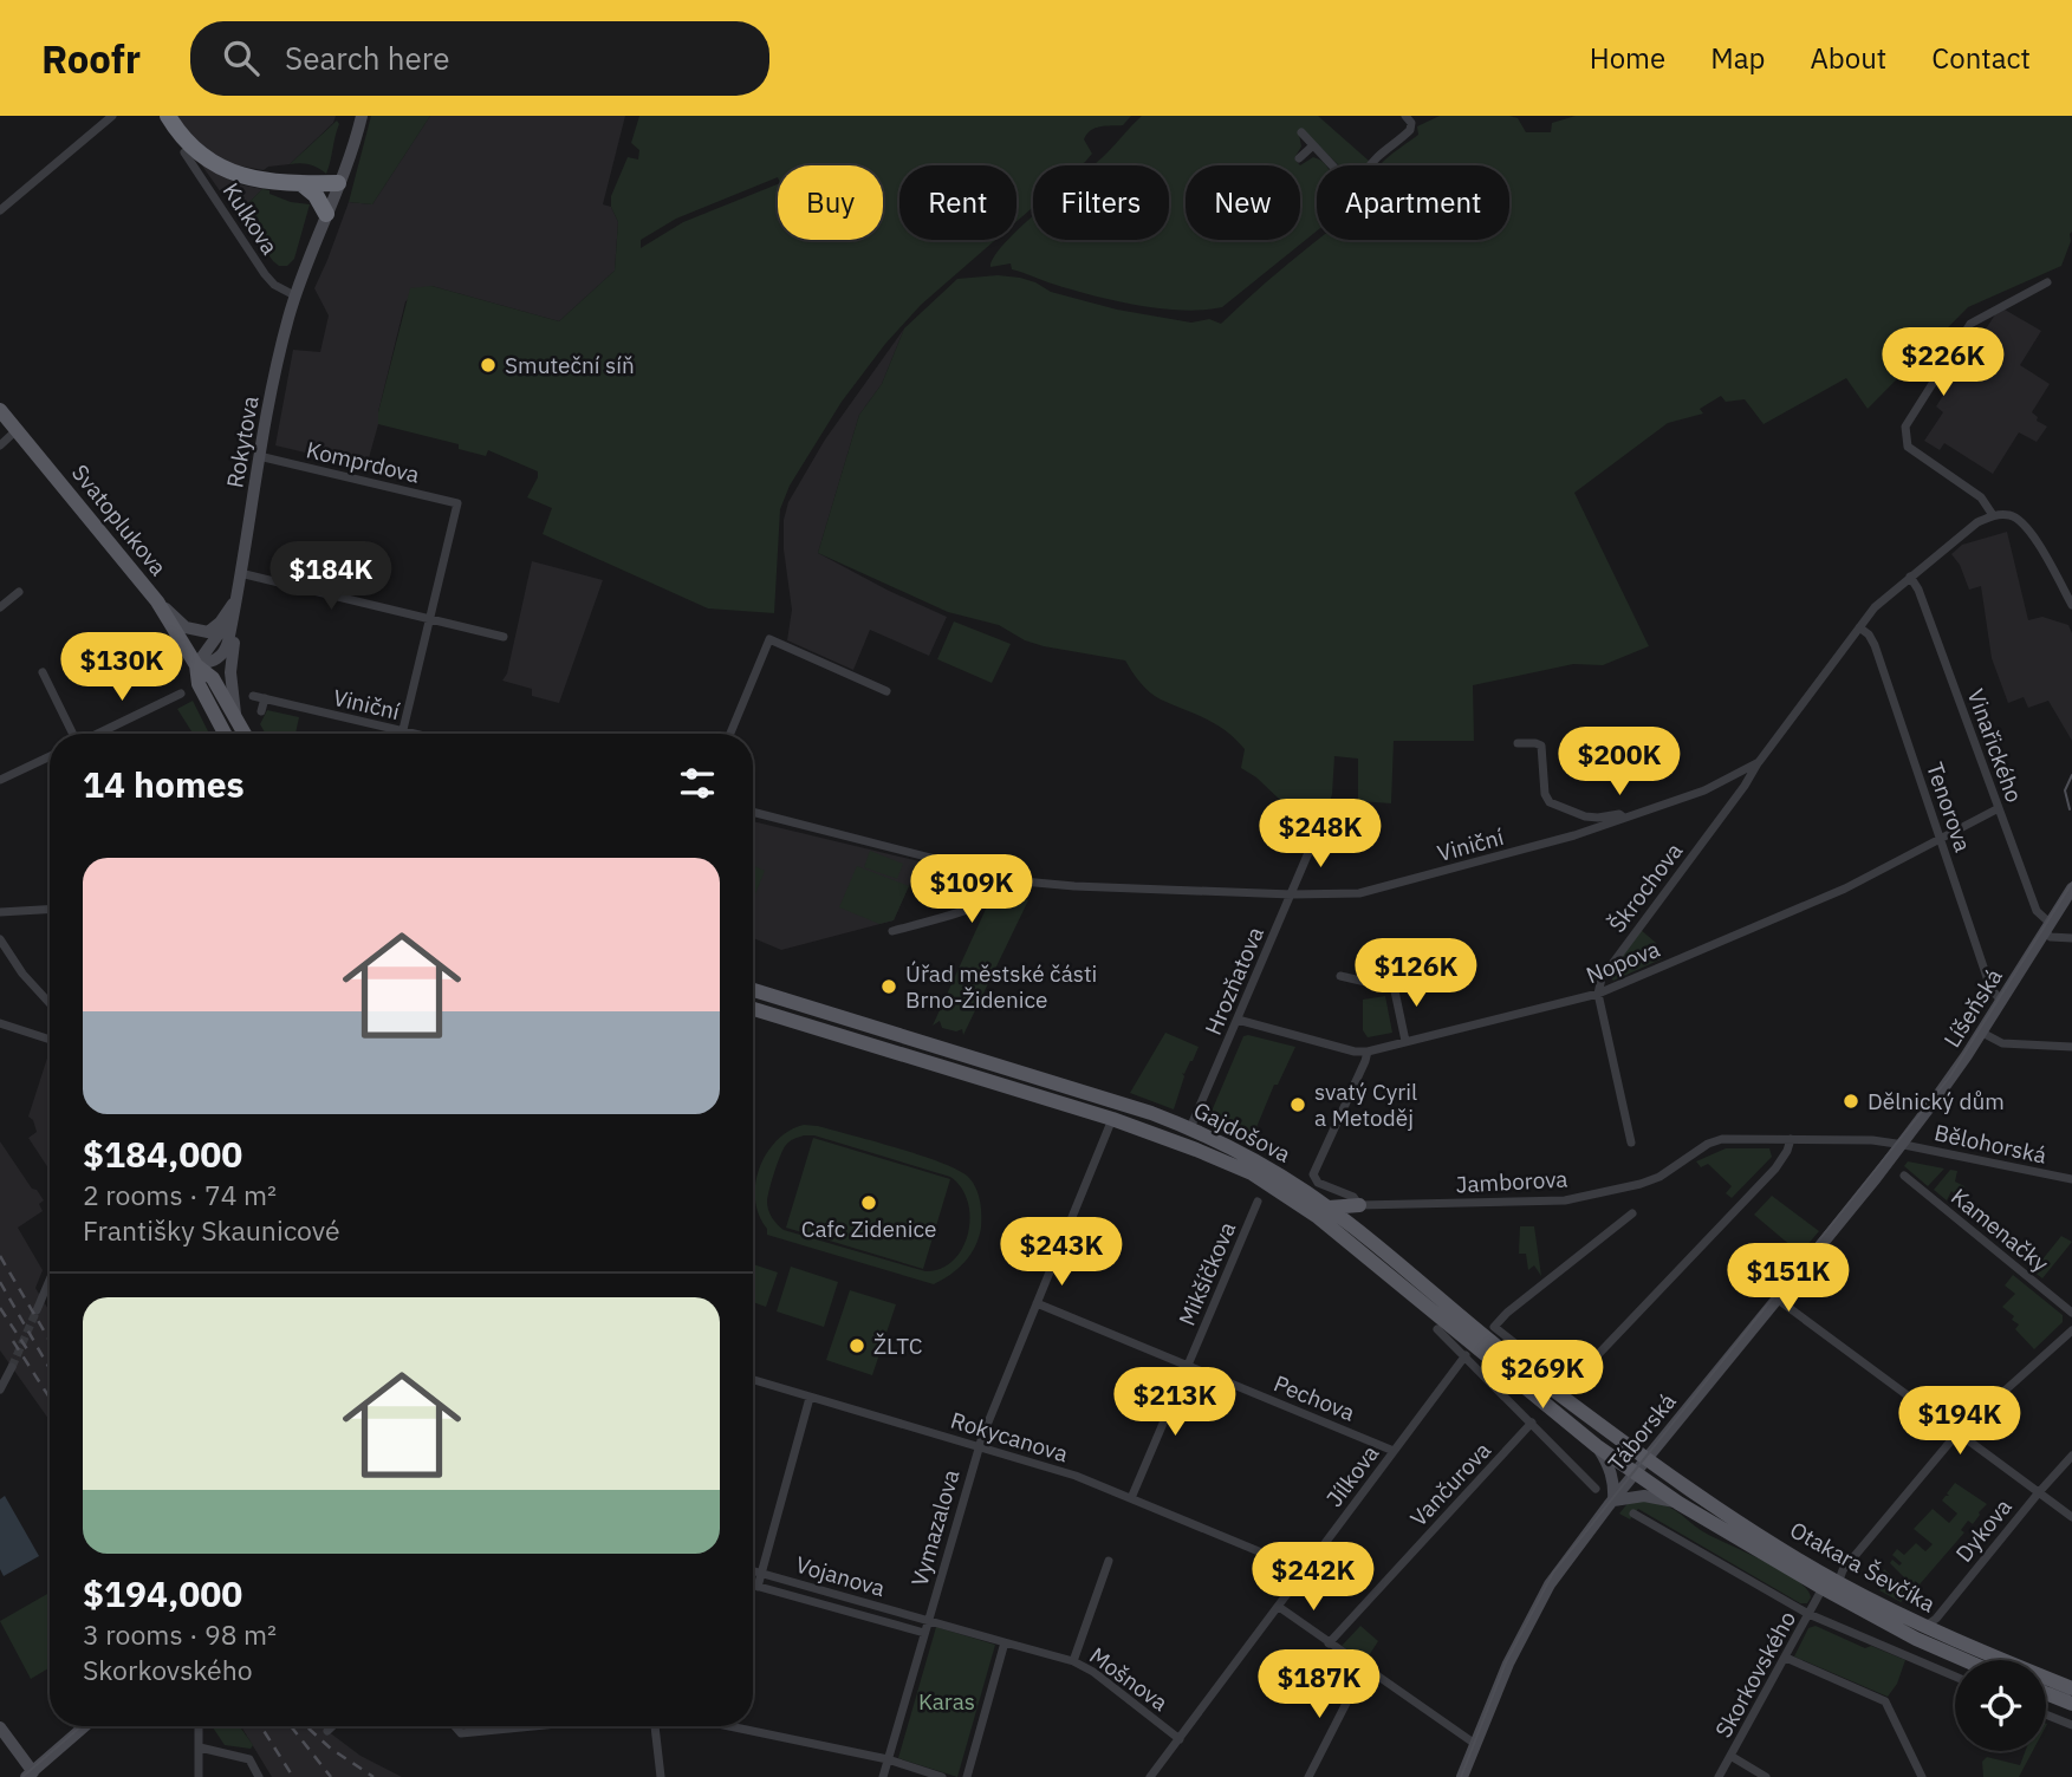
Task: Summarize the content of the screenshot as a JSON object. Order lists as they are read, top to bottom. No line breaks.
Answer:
{"streets":{"main road":["Svatoplukova","Gajdošova","Otakara Ševčíka"],"street":["Kulkova","Rokytova","Komprdova","Viniční","Vinařického","Tenorova","Škrochova","Nopova","Hrozňatova","Líšeňská","Bělohorská","Jamborova","Kamenačky","Mikšíčkova","Pechova","Táborská","Rokycanova","Jílkova","Vančurova","Vymazalova","Dykova","Vojanova","Skorkovského","Mošnova"]},"crossings":[["Kulkova","Rokytova"],["Rokytova","Komprdova"],["Viniční","Vinařického"],["Viniční","Tenorova"],["Viniční","Škrochova"],["Viniční","Hrozňatova"],["Vinařického","Nopova"],["Vinařického","Líšeňská"],["Tenorova","Nopova"],["Tenorova","Líšeňská"],["Škrochova","Nopova"],["Nopova","Hrozňatova"],["Hrozňatova","Gajdošova"],["Líšeňská","Bělohorská"],["Líšeňská","Jamborova"],["Líšeňská","Táborská"],["Gajdošova","Táborská"],["Gajdošova","Vymazalova"],["Gajdošova","Otakara Ševčíka"],["Bělohorská","Jamborova"],["Bělohorská","Táborská"],["Jamborova","Táborská"],["Mikšíčkova","Pechova"],["Mikšíčkova","Rokycanova"],["Pechova","Jílkova"],["Pechova","Vymazalova"],["Táborská","Otakara Ševčíka"],["Rokycanova","Jílkova"],["Rokycanova","Vymazalova"],["Jílkova","Mošnova"],["Vymazalova","Vojanova"],["Dykova","Otakara Ševčíka"],["Otakara Ševčíka","Skorkovského"],["Vojanova","Mošnova"]],"parks":["Karas"],"places":["Smuteční síň","Úřad městské části Brno-Židenice","Dělnický dům","svatý Cyril a Metoděj","Cafc Zidenice","ŽLTC"],"page":{"header":"Roofr","search":"Search here","nav":["Home","Map","About","Contact"],"chip":["Buy","Rent","Filters","New","Apartment"],"price":["$226K","$184K","$130K","$200K","$248K","$109K","$126K","$243K","$151K","$269K","$213K","$194K","$242K","$187K"],"heading":"14 homes","list":[{"name":"$184,000","note":"2 rooms · 74 m² · Františky Skaunicové"},{"name":"$194,000","note":"3 rooms · 98 m² · Skorkovského"}]}}
